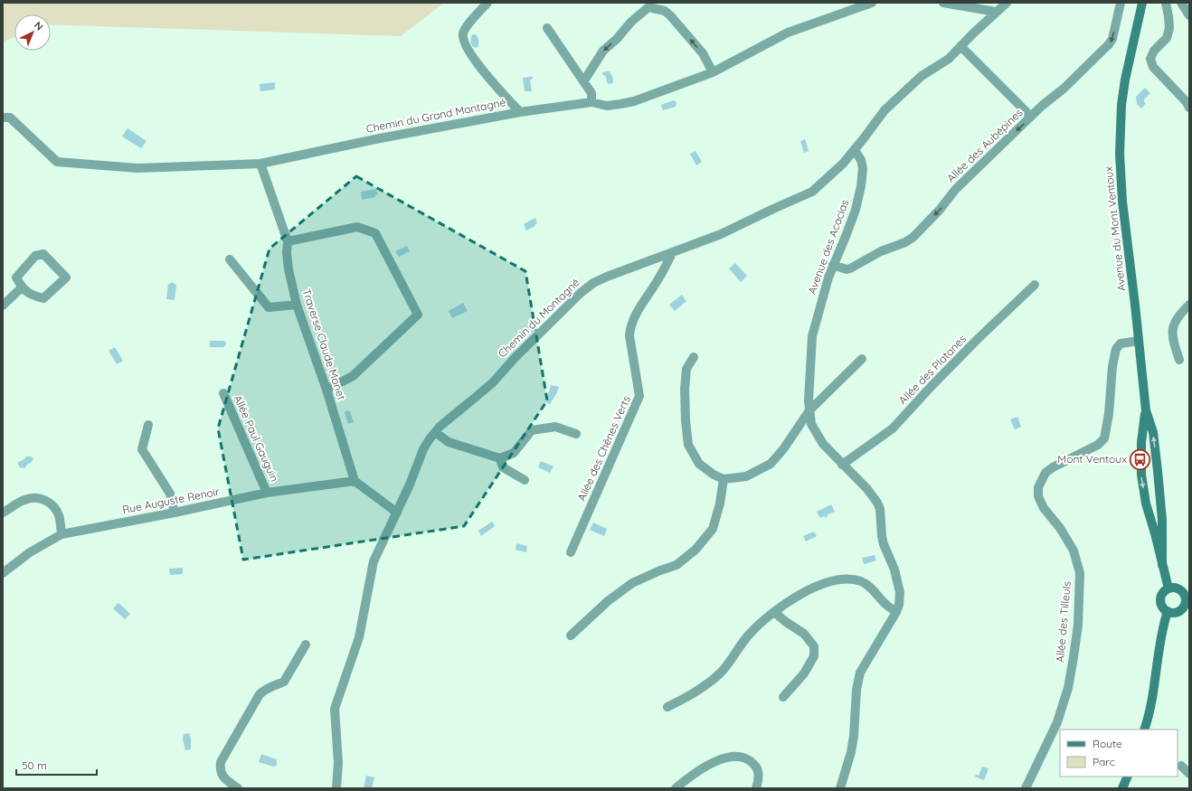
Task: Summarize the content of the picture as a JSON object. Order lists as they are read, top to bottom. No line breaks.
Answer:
{"streets":{"street":["Chemin du Grand Montagné","Allée des Aubépines","Avenue du Mont Ventoux","Avenue des Acacias","Chemin du Montagné","Traverse Claude Monet","Allée des Platanes","Allée Paul Gauguin","Allée des Chênes Verts","Rue Auguste Renoir","Allée des Tilleuls"]},"crossings":[["Chemin du Grand Montagné","Traverse Claude Monet"],["Allée des Aubépines","Avenue des Acacias"],["Avenue du Mont Ventoux","Allée des Tilleuls"],["Avenue des Acacias","Chemin du Montagné"],["Avenue des Acacias","Allée des Platanes"],["Chemin du Montagné","Allée des Chênes Verts"],["Traverse Claude Monet","Rue Auguste Renoir"],["Allée Paul Gauguin","Rue Auguste Renoir"]],"one_way":["Allée des Aubépines"],"places":{"bus stop":["Mont Ventoux"]},"legend":["Route","Parc"],"scale_bar":"50 m","north":"top right"}
